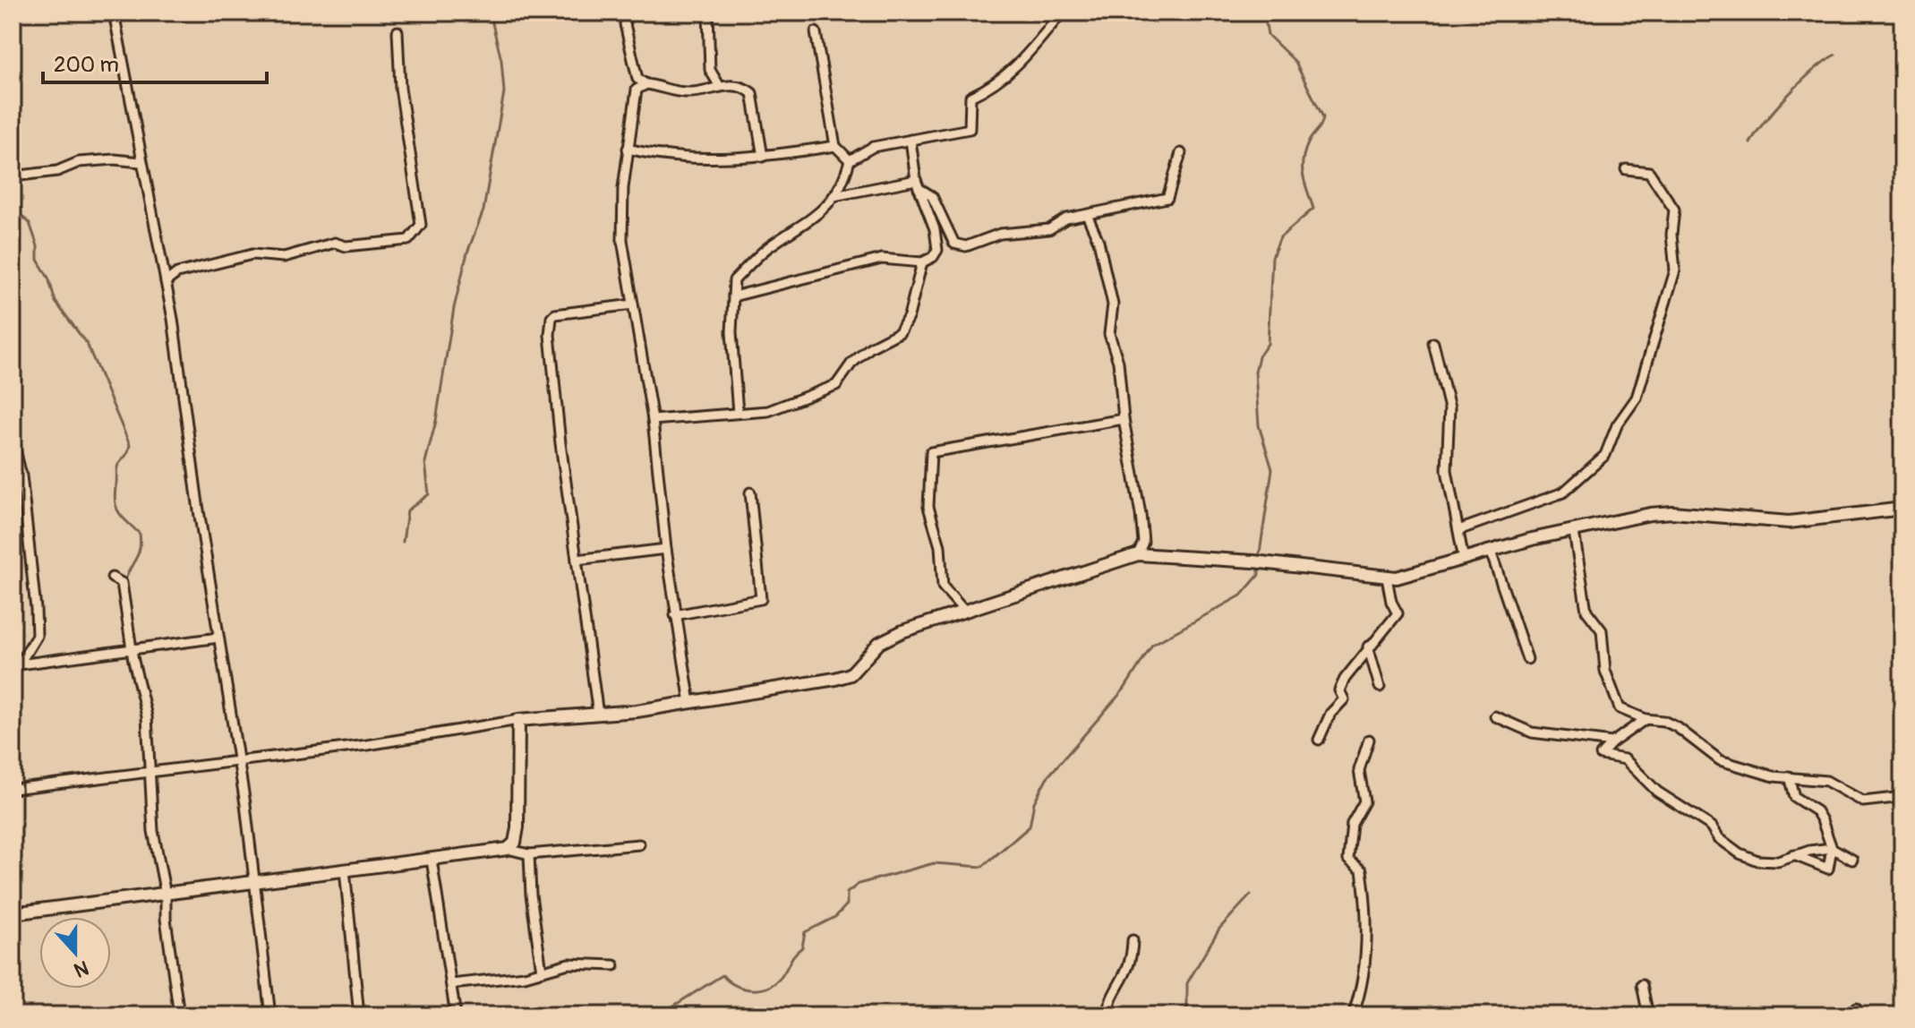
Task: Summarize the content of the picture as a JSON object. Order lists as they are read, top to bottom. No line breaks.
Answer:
{"scale_bar":"200 m","north":"bottom"}
